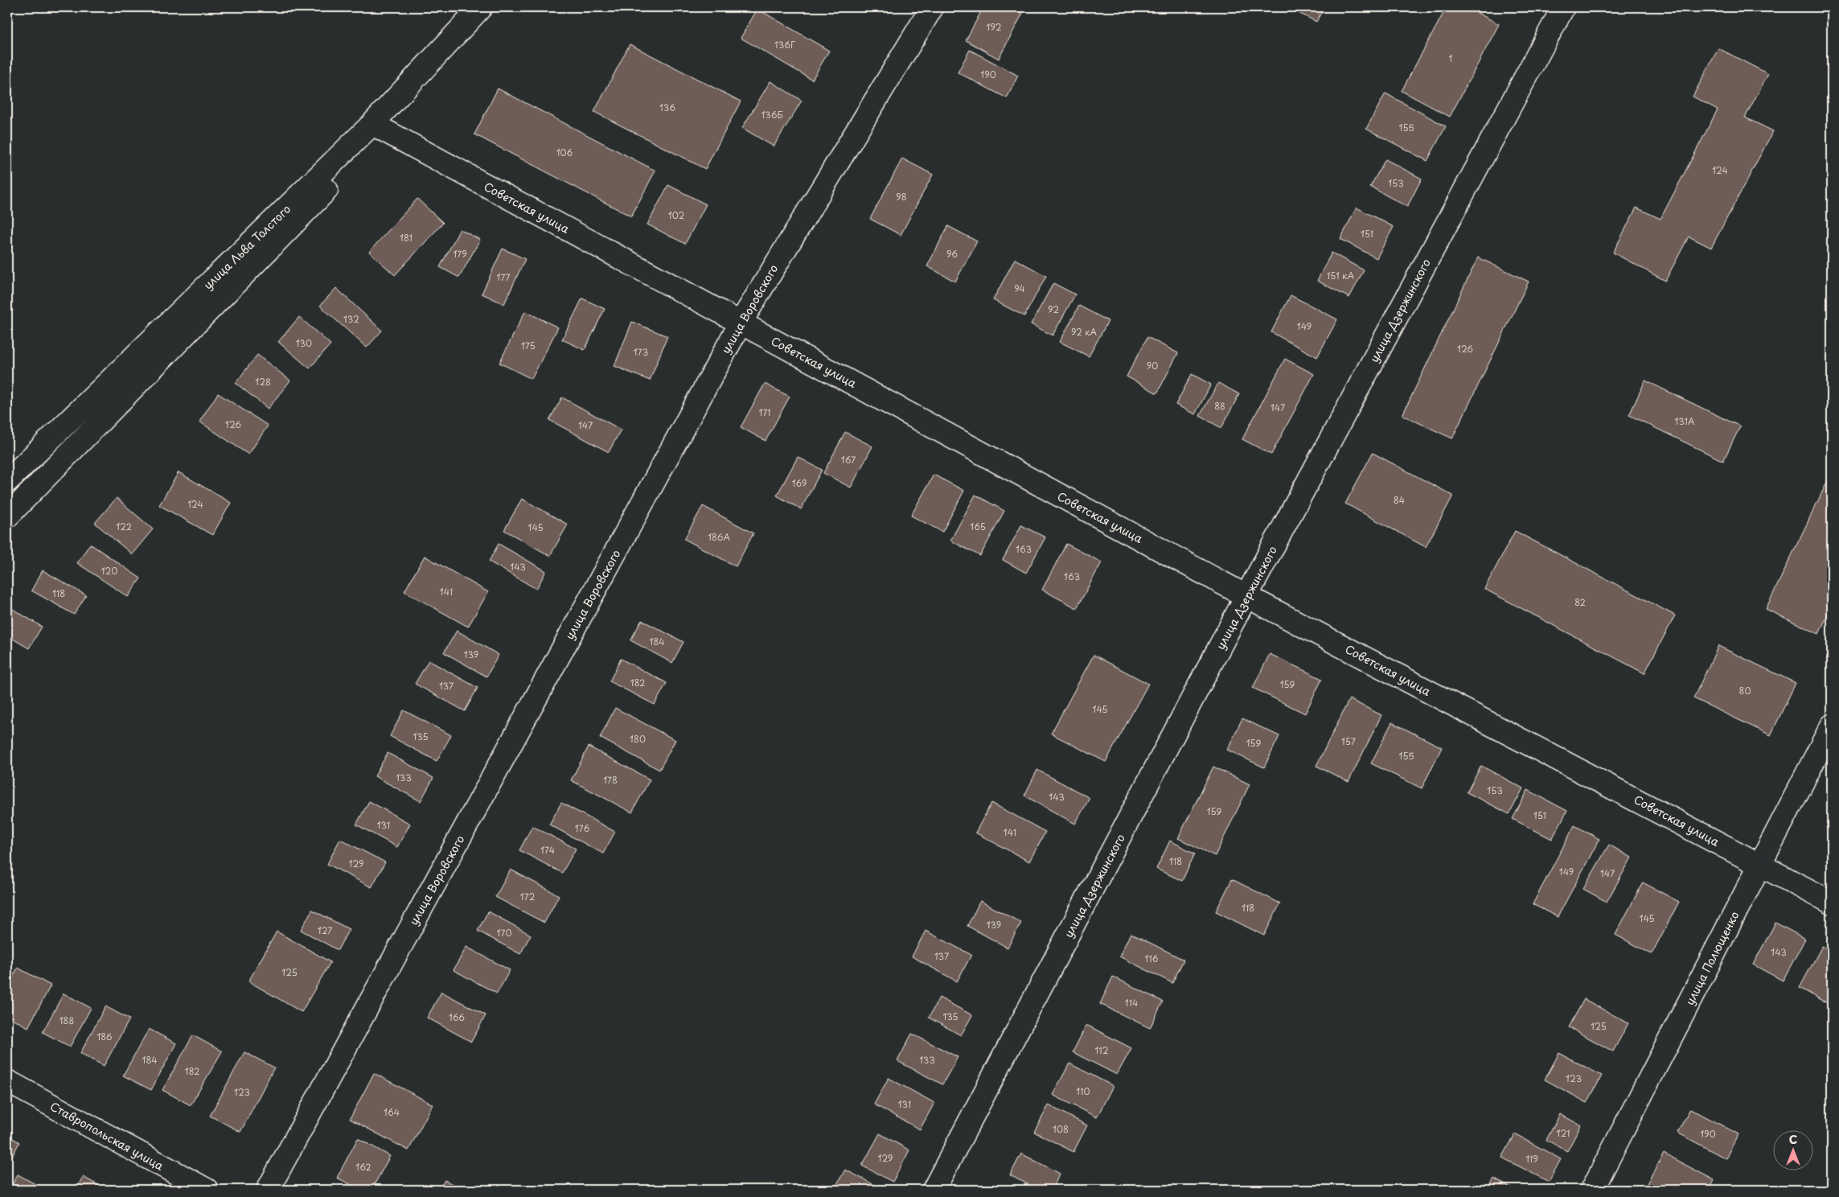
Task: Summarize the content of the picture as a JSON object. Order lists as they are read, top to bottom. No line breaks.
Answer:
{"streets":{"street":["Советская улица","улица Льва Толстого","улица Воровского","улица Дзержинского","улица Полющенко","Ставропольская улица"]},"crossings":[["Советская улица","улица Льва Толстого"],["Советская улица","улица Воровского"],["Советская улица","улица Дзержинского"],["Советская улица","улица Полющенко"]],"house_numbers":["192","136Г","1","190","136","136Б","155","106","124","153","98","102","151","181","179","96","151 кА","177","94","92","132","149","92 кА","130","175","126","173","90","128","88","147","171","131А","126","147","167","169","84","124","122","165","145","186А","163","143","120","163","141","118","82","184","139","182","159","137","80","145","135","180","157","159","155","133","178","153","143","159","151","131","176","141","174","118","129","149","147","172","118","145","139","127","170","143","137","116","125","114","135","166","188","125","186","112","184","133","182","123","110","123","131","164","108","121","190","129","119","162"],"north":"top"}
